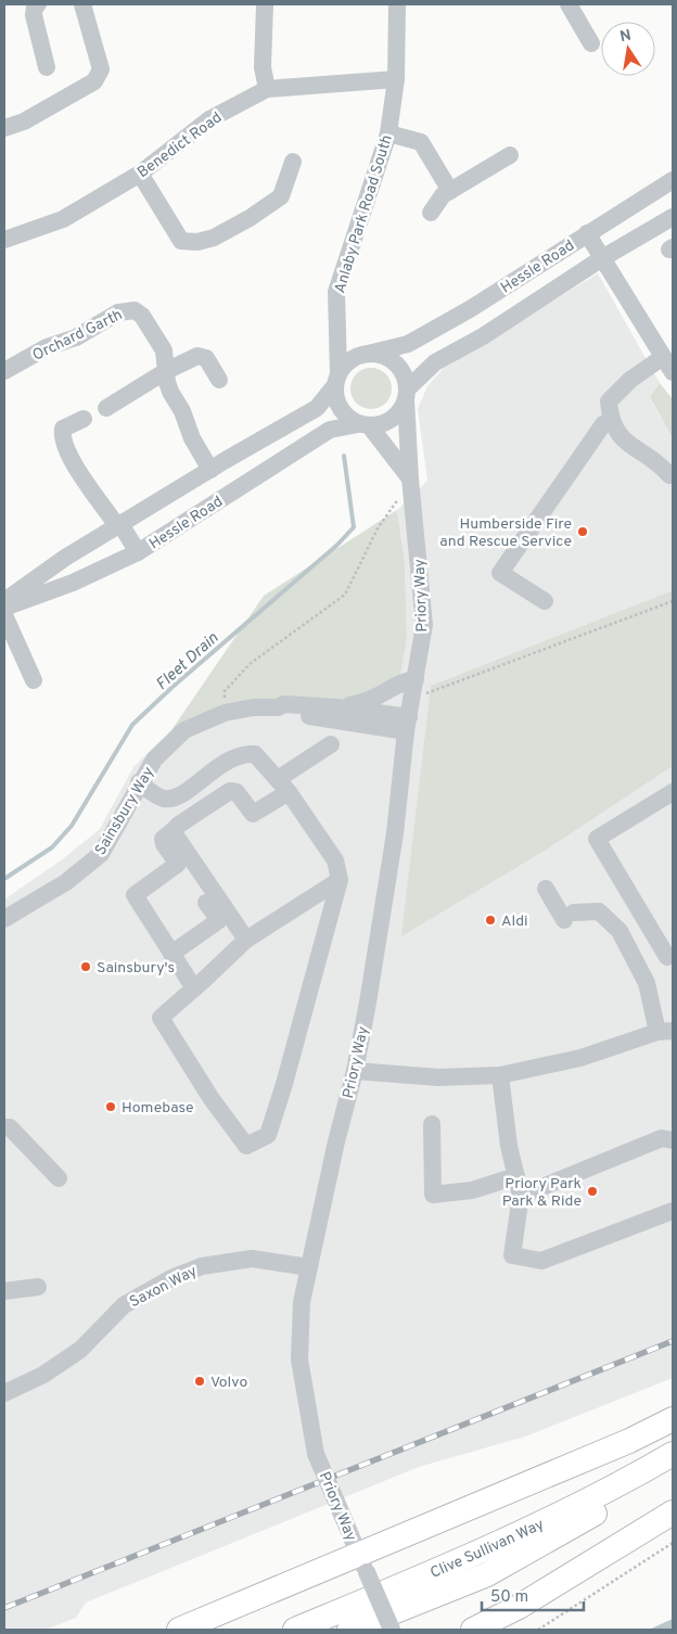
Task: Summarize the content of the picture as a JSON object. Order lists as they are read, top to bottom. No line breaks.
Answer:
{"streets":{"highway":["Clive Sullivan Way"],"street":["Benedict Road","Anlaby Park Road South","Hessle Road","Orchard Garth","Priory Way","Sainsbury Way","Saxon Way"]},"crossings":[["Benedict Road","Anlaby Park Road South"],["Anlaby Park Road South","Hessle Road"],["Anlaby Park Road South","Priory Way"],["Hessle Road","Orchard Garth"],["Hessle Road","Priory Way"],["Priory Way","Sainsbury Way"],["Priory Way","Saxon Way"]],"water":["Fleet Drain"],"places":["Humberside Fire and Rescue Service","Aldi","Sainsbury's","Homebase","Priory Park Park & Ride","Volvo"],"scale_bar":"50 m","north":"top"}
